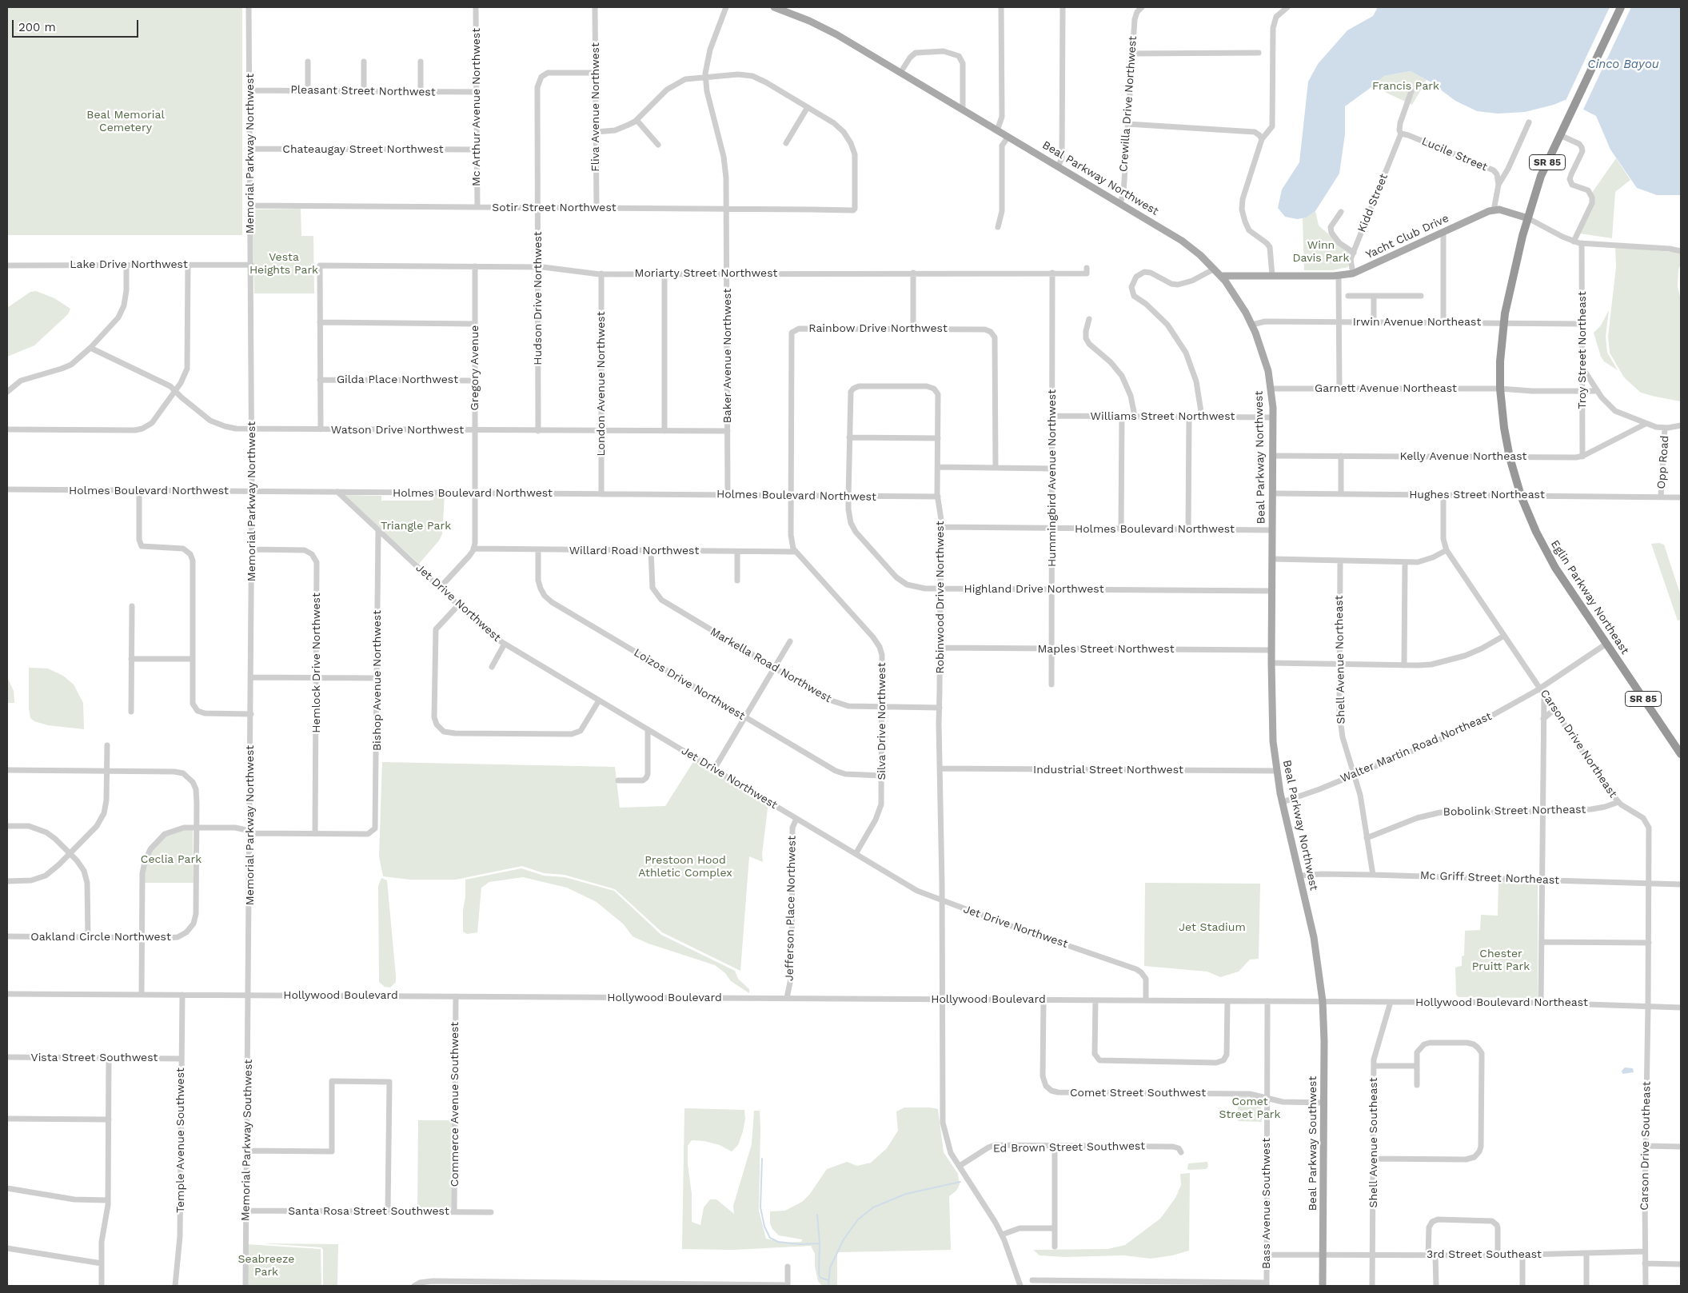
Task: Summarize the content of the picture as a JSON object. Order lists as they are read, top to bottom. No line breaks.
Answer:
{"streets":{"highway":["SR 85","Eglin Parkway Northeast"],"main road":["Beal Parkway Northwest","Yacht Club Drive","Beal Parkway Southwest"],"street":["Pleasant Street Northwest","Crewilla Drive Northwest","Mc Arthur Avenue Northwest","Fliva Avenue Northwest","Chateaugay Street Northwest","Memorial Parkway Northwest","Lucile Street","Kidd Street","Sotir Street Northwest","Lake Drive Northwest","Moriarty Street Northwest","Hudson Drive Northwest","Irwin Avenue Northeast","Rainbow Drive Northwest","Troy Street Northeast","Baker Avenue Northwest","Gregory Avenue","Gilda Place Northwest","London Avenue Northwest","Garnett Avenue Northeast","Williams Street Northwest","Watson Drive Northwest","Kelly Avenue Northeast","Opp Road","Hummingbird Avenue Northwest","Holmes Boulevard Northwest","Hughes Street Northeast","Willard Road Northwest","Highland Drive Northwest","Robinwood Drive Northwest","Jet Drive Northwest","Maples Street Northwest","Shell Avenue Northeast","Hemlock Drive Northwest","Markella Road Northwest","Bishop Avenue Northwest","Loizos Drive Northwest","Silva Drive Northwest","Carson Drive Northeast","Walter Martin Road Northeast","Industrial Street Northwest","Bobolink Street Northeast","Mc Griff Street Northeast","Jefferson Place Northwest","Oakland Circle Northwest","Hollywood Boulevard","Hollywood Boulevard Northeast","Vista Street Southwest","Comet Street Southwest","Commerce Avenue Southwest","Temple Avenue Southwest","Memorial Parkway Southwest","Shell Avenue Southeast","Carson Drive Southeast","Ed Brown Street Southwest","Bass Avenue Southwest","Santa Rosa Street Southwest","3rd Street Southeast"]},"crossings":[["Pleasant Street Northwest","Mc Arthur Avenue Northwest"],["Pleasant Street Northwest","Memorial Parkway Northwest"],["Crewilla Drive Northwest","Beal Parkway Northwest"],["Mc Arthur Avenue Northwest","Chateaugay Street Northwest"],["Mc Arthur Avenue Northwest","Sotir Street Northwest"],["Fliva Avenue Northwest","Sotir Street Northwest"],["Fliva Avenue Northwest","Hudson Drive Northwest"],["Chateaugay Street Northwest","Memorial Parkway Northwest"],["Memorial Parkway Northwest","Sotir Street Northwest"],["Memorial Parkway Northwest","Lake Drive Northwest"],["Memorial Parkway Northwest","Watson Drive Northwest"],["Memorial Parkway Northwest","Holmes Boulevard Northwest"],["Memorial Parkway Northwest","Hemlock Drive Northwest"],["Memorial Parkway Northwest","Hollywood Boulevard"],["Memorial Parkway Northwest","Memorial Parkway Southwest"],["Lucile Street","Kidd Street"],["Beal Parkway Northwest","Yacht Club Drive"],["Beal Parkway Northwest","Irwin Avenue Northeast"],["Beal Parkway Northwest","Garnett Avenue Northeast"],["Beal Parkway Northwest","Williams Street Northwest"],["Beal Parkway Northwest","Kelly Avenue Northeast"],["Beal Parkway Northwest","Holmes Boulevard Northwest"],["Beal Parkway Northwest","Hughes Street Northeast"],["Beal Parkway Northwest","Highland Drive Northwest"],["Beal Parkway Northwest","Maples Street Northwest"],["Beal Parkway Northwest","Walter Martin Road Northeast"],["Beal Parkway Northwest","Industrial Street Northwest"],["Beal Parkway Northwest","Mc Griff Street Northeast"],["Beal Parkway Northwest","Hollywood Boulevard"],["Beal Parkway Northwest","Hollywood Boulevard Northeast"],["Beal Parkway Northwest","Beal Parkway Southwest"],["Kidd Street","Yacht Club Drive"],["Sotir Street Northwest","Hudson Drive Northwest"],["Sotir Street Northwest","Baker Avenue Northwest"],["Moriarty Street Northwest","Hudson Drive Northwest"],["Moriarty Street Northwest","Baker Avenue Northwest"],["Moriarty Street Northwest","Gregory Avenue"],["Moriarty Street Northwest","London Avenue Northwest"],["Moriarty Street Northwest","Hummingbird Avenue Northwest"],["Hudson Drive Northwest","Watson Drive Northwest"],["Irwin Avenue Northeast","Troy Street Northeast"],["Irwin Avenue Northeast","Eglin Parkway Northeast"],["Rainbow Drive Northwest","Holmes Boulevard Northwest"],["Rainbow Drive Northwest","Silva Drive Northwest"],["Troy Street Northeast","Garnett Avenue Northeast"],["Troy Street Northeast","Kelly Avenue Northeast"],["Baker Avenue Northwest","Watson Drive Northwest"],["Baker Avenue Northwest","Holmes Boulevard Northwest"],["Gregory Avenue","Gilda Place Northwest"],["Gregory Avenue","Watson Drive Northwest"],["Gregory Avenue","Holmes Boulevard Northwest"],["Gregory Avenue","Willard Road Northwest"],["London Avenue Northwest","Watson Drive Northwest"],["London Avenue Northwest","Holmes Boulevard Northwest"],["Garnett Avenue Northeast","Eglin Parkway Northeast"],["Williams Street Northwest","Hummingbird Avenue Northwest"],["Kelly Avenue Northeast","Eglin Parkway Northeast"],["Opp Road","Hughes Street Northeast"],["Hummingbird Avenue Northwest","Holmes Boulevard Northwest"],["Hummingbird Avenue Northwest","Highland Drive Northwest"],["Hummingbird Avenue Northwest","Maples Street Northwest"],["Holmes Boulevard Northwest","Highland Drive Northwest"],["Holmes Boulevard Northwest","Robinwood Drive Northwest"],["Holmes Boulevard Northwest","Jet Drive Northwest"],["Holmes Boulevard Northwest","Silva Drive Northwest"],["Hughes Street Northeast","Eglin Parkway Northeast"],["Hughes Street Northeast","Carson Drive Northeast"],["Willard Road Northwest","Markella Road Northwest"],["Willard Road Northwest","Loizos Drive Northwest"],["Willard Road Northwest","Silva Drive Northwest"],["Highland Drive Northwest","Robinwood Drive Northwest"],["Robinwood Drive Northwest","Jet Drive Northwest"],["Robinwood Drive Northwest","Maples Street Northwest"],["Robinwood Drive Northwest","Markella Road Northwest"],["Robinwood Drive Northwest","Industrial Street Northwest"],["Robinwood Drive Northwest","Hollywood Boulevard"],["Robinwood Drive Northwest","Ed Brown Street Southwest"],["Eglin Parkway Northeast","Walter Martin Road Northeast"],["Jet Drive Northwest","Bishop Avenue Northwest"],["Jet Drive Northwest","Silva Drive Northwest"],["Jet Drive Northwest","Jefferson Place Northwest"],["Jet Drive Northwest","Hollywood Boulevard"],["Shell Avenue Northeast","Walter Martin Road Northeast"],["Shell Avenue Northeast","Bobolink Street Northeast"],["Shell Avenue Northeast","Mc Griff Street Northeast"],["Hemlock Drive Northwest","Bishop Avenue Northwest"],["Markella Road Northwest","Silva Drive Northwest"],["Loizos Drive Northwest","Silva Drive Northwest"],["Carson Drive Northeast","Walter Martin Road Northeast"],["Carson Drive Northeast","Bobolink Street Northeast"],["Carson Drive Northeast","Mc Griff Street Northeast"],["Carson Drive Northeast","Hollywood Boulevard Northeast"],["Carson Drive Northeast","Carson Drive Southeast"],["Jefferson Place Northwest","Hollywood Boulevard"],["Hollywood Boulevard","Hollywood Boulevard Northeast"],["Hollywood Boulevard","Comet Street Southwest"],["Hollywood Boulevard","Commerce Avenue Southwest"],["Hollywood Boulevard","Temple Avenue Southwest"],["Hollywood Boulevard","Memorial Parkway Southwest"],["Hollywood Boulevard","Beal Parkway Southwest"],["Hollywood Boulevard","Bass Avenue Southwest"],["Hollywood Boulevard Northeast","Shell Avenue Southeast"],["Hollywood Boulevard Northeast","Beal Parkway Southwest"],["Hollywood Boulevard Northeast","Carson Drive Southeast"],["Vista Street Southwest","Temple Avenue Southwest"],["Comet Street Southwest","Beal Parkway Southwest"],["Comet Street Southwest","Bass Avenue Southwest"],["Commerce Avenue Southwest","Santa Rosa Street Southwest"],["Memorial Parkway Southwest","Santa Rosa Street Southwest"],["Shell Avenue Southeast","3rd Street Southeast"],["Beal Parkway Southwest","3rd Street Southeast"],["Carson Drive Southeast","3rd Street Southeast"],["Bass Avenue Southwest","3rd Street Southeast"]],"water":["Cinco Bayou"],"parks":["Francis Park","Beal Memorial Cemetery","Winn Davis Park","Vesta Heights Park","Triangle Park","Ceclia Park","Prestoon Hood Athletic Complex","Jet Stadium","Chester Pruitt Park","Comet Street Park","Seabreeze Park"],"scale_bar":"200 m"}
